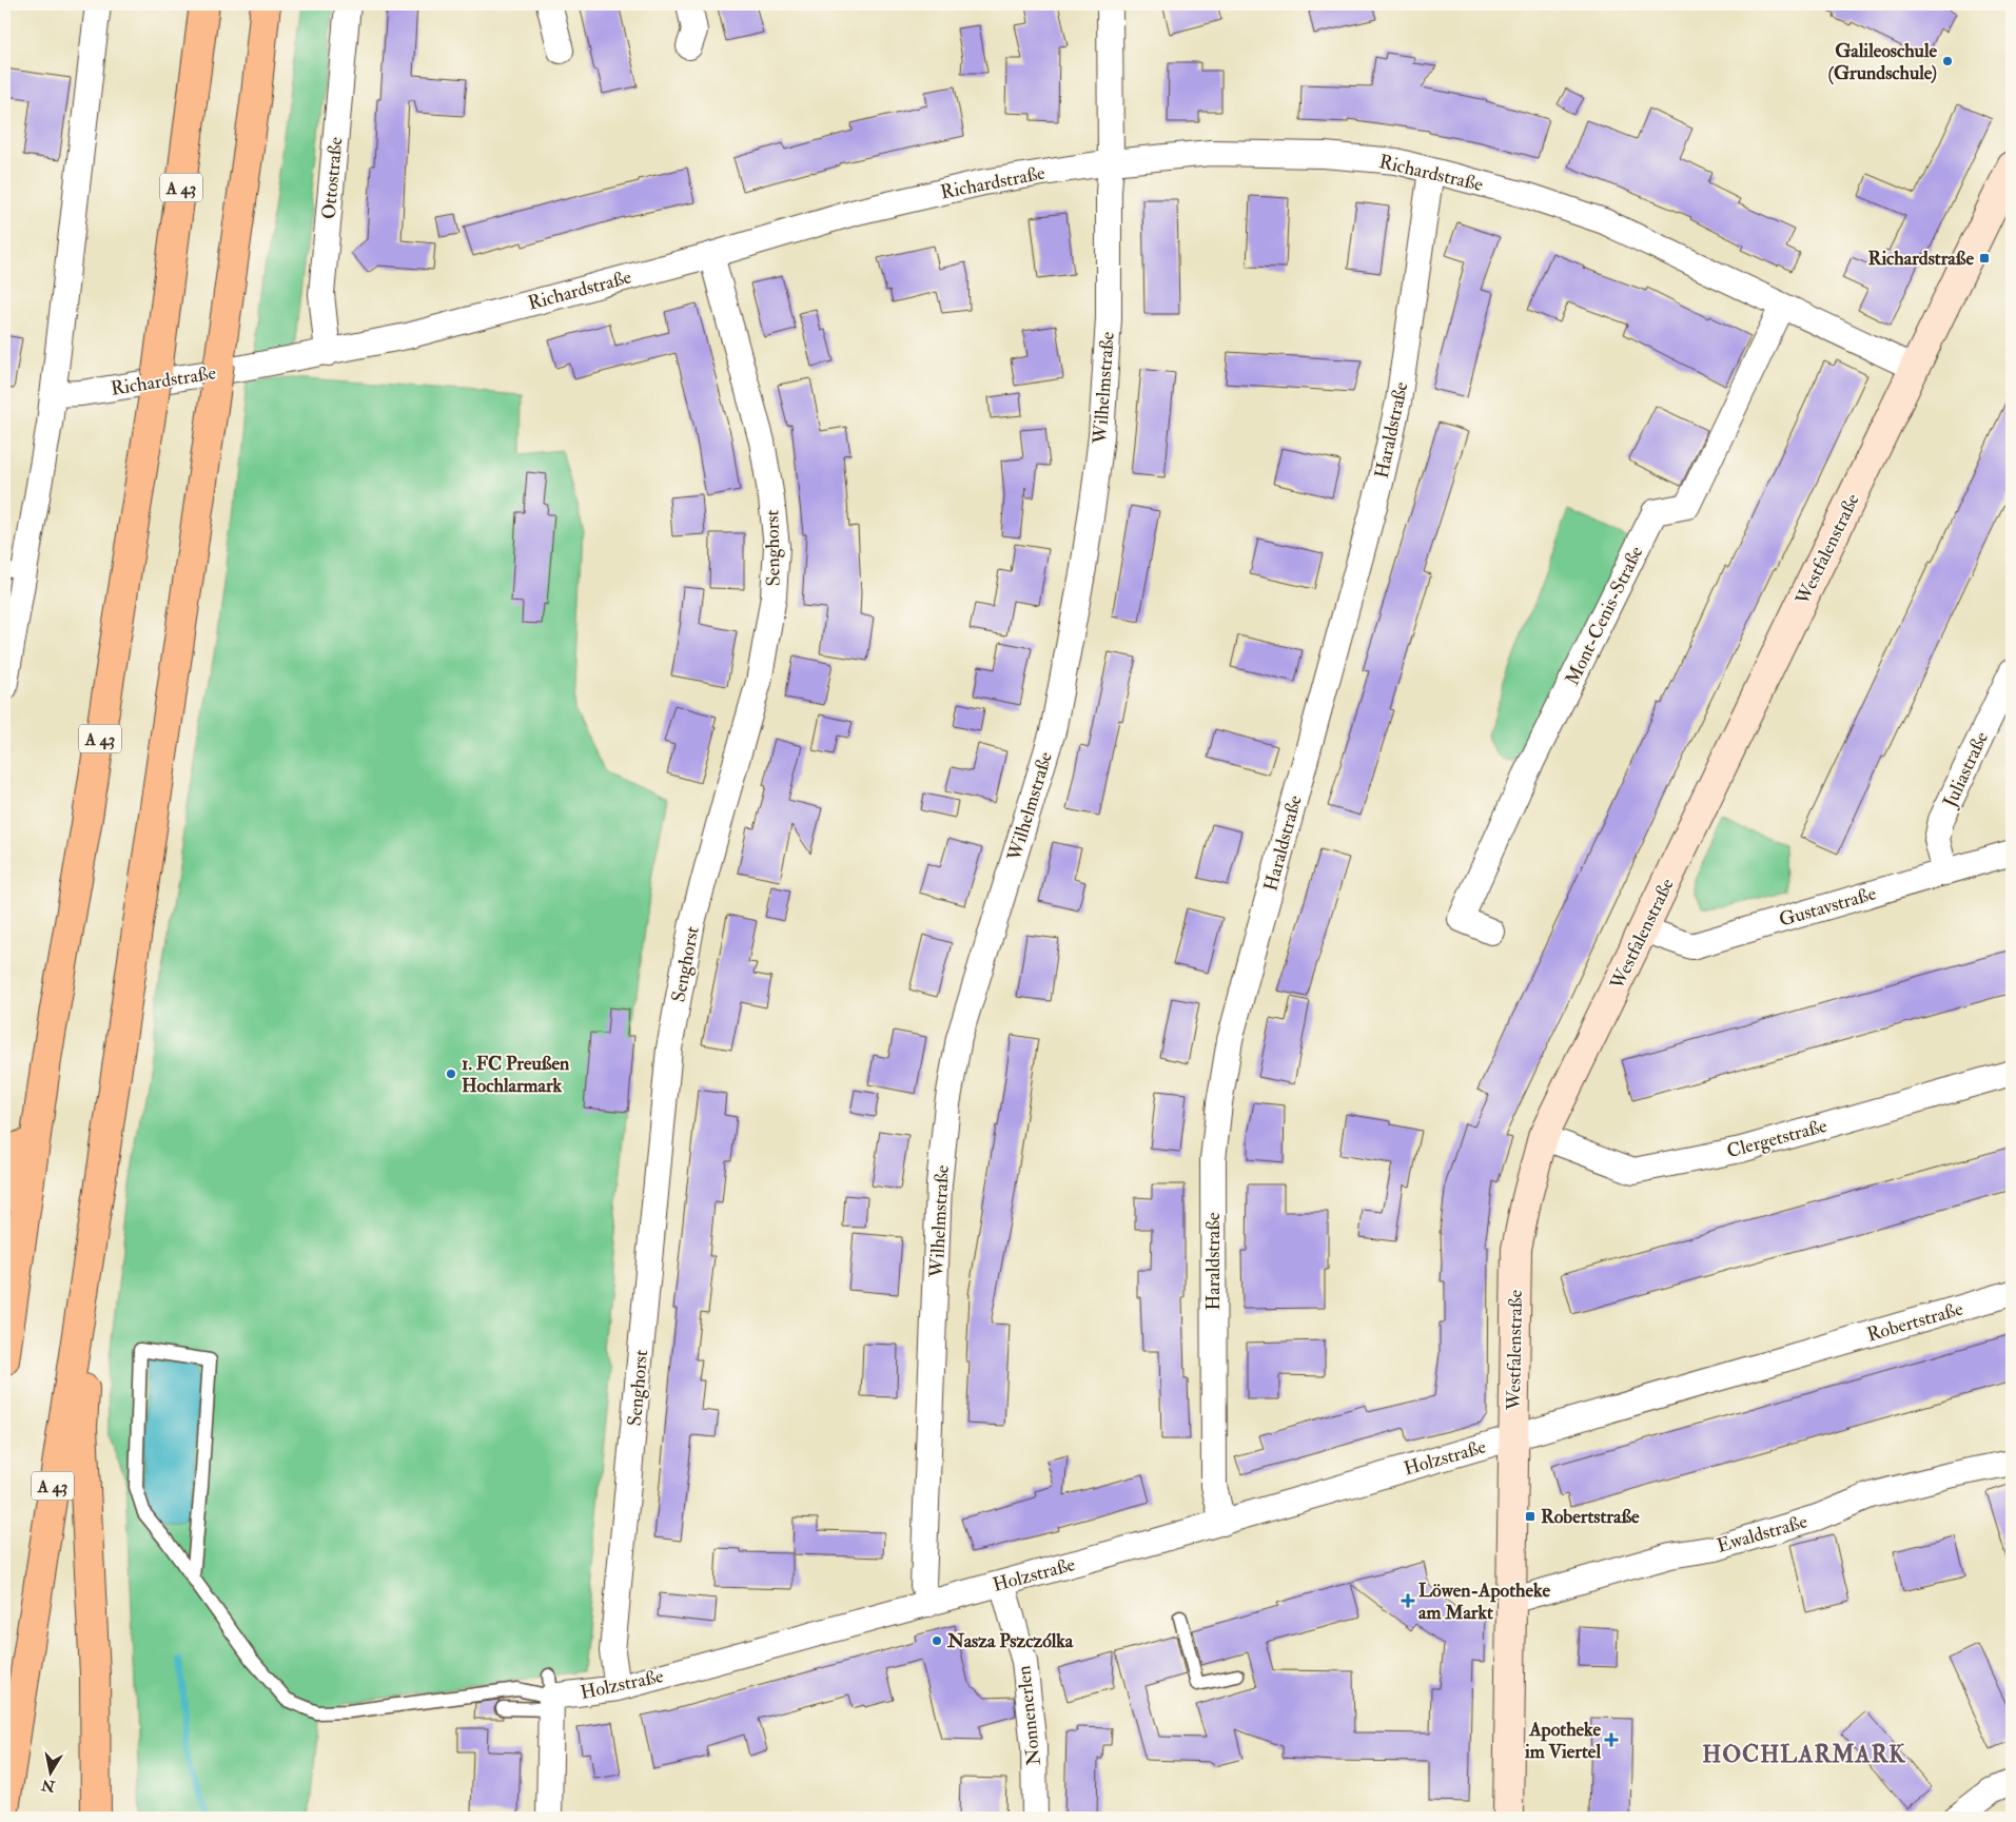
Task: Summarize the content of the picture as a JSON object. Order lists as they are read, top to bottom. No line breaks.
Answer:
{"streets":{"highway":["A 43"],"street":["Richardstraße","Ottostraße","Wilhelmstraße","Haraldstraße","Senghorst","Westfalenstraße","Mont-Cenis-Straße","Juliastraße","Gustavstraße","Clergetstraße","Robertstraße","Holzstraße","Ewaldstraße","Nonnenerlen"]},"crossings":[["Richardstraße","Ottostraße"],["Richardstraße","Wilhelmstraße"],["Richardstraße","Haraldstraße"],["Richardstraße","Senghorst"],["Richardstraße","Westfalenstraße"],["Richardstraße","Mont-Cenis-Straße"],["Wilhelmstraße","Holzstraße"],["Haraldstraße","Holzstraße"],["Senghorst","Holzstraße"],["Westfalenstraße","Gustavstraße"],["Westfalenstraße","Clergetstraße"],["Westfalenstraße","Robertstraße"],["Westfalenstraße","Holzstraße"],["Westfalenstraße","Ewaldstraße"],["Juliastraße","Gustavstraße"],["Robertstraße","Holzstraße"],["Holzstraße","Nonnenerlen"]],"districts":["HOCHLARMARK"],"places":{"other":["Galileoschule (Grundschule)","1. FC Preußen Hochlarmark","Nasza Pszczólka"],"transit":["Richardstraße","Robertstraße"],"health":["Löwen-Apotheke am Markt","Apotheke im Viertel"]},"north":"bottom"}
